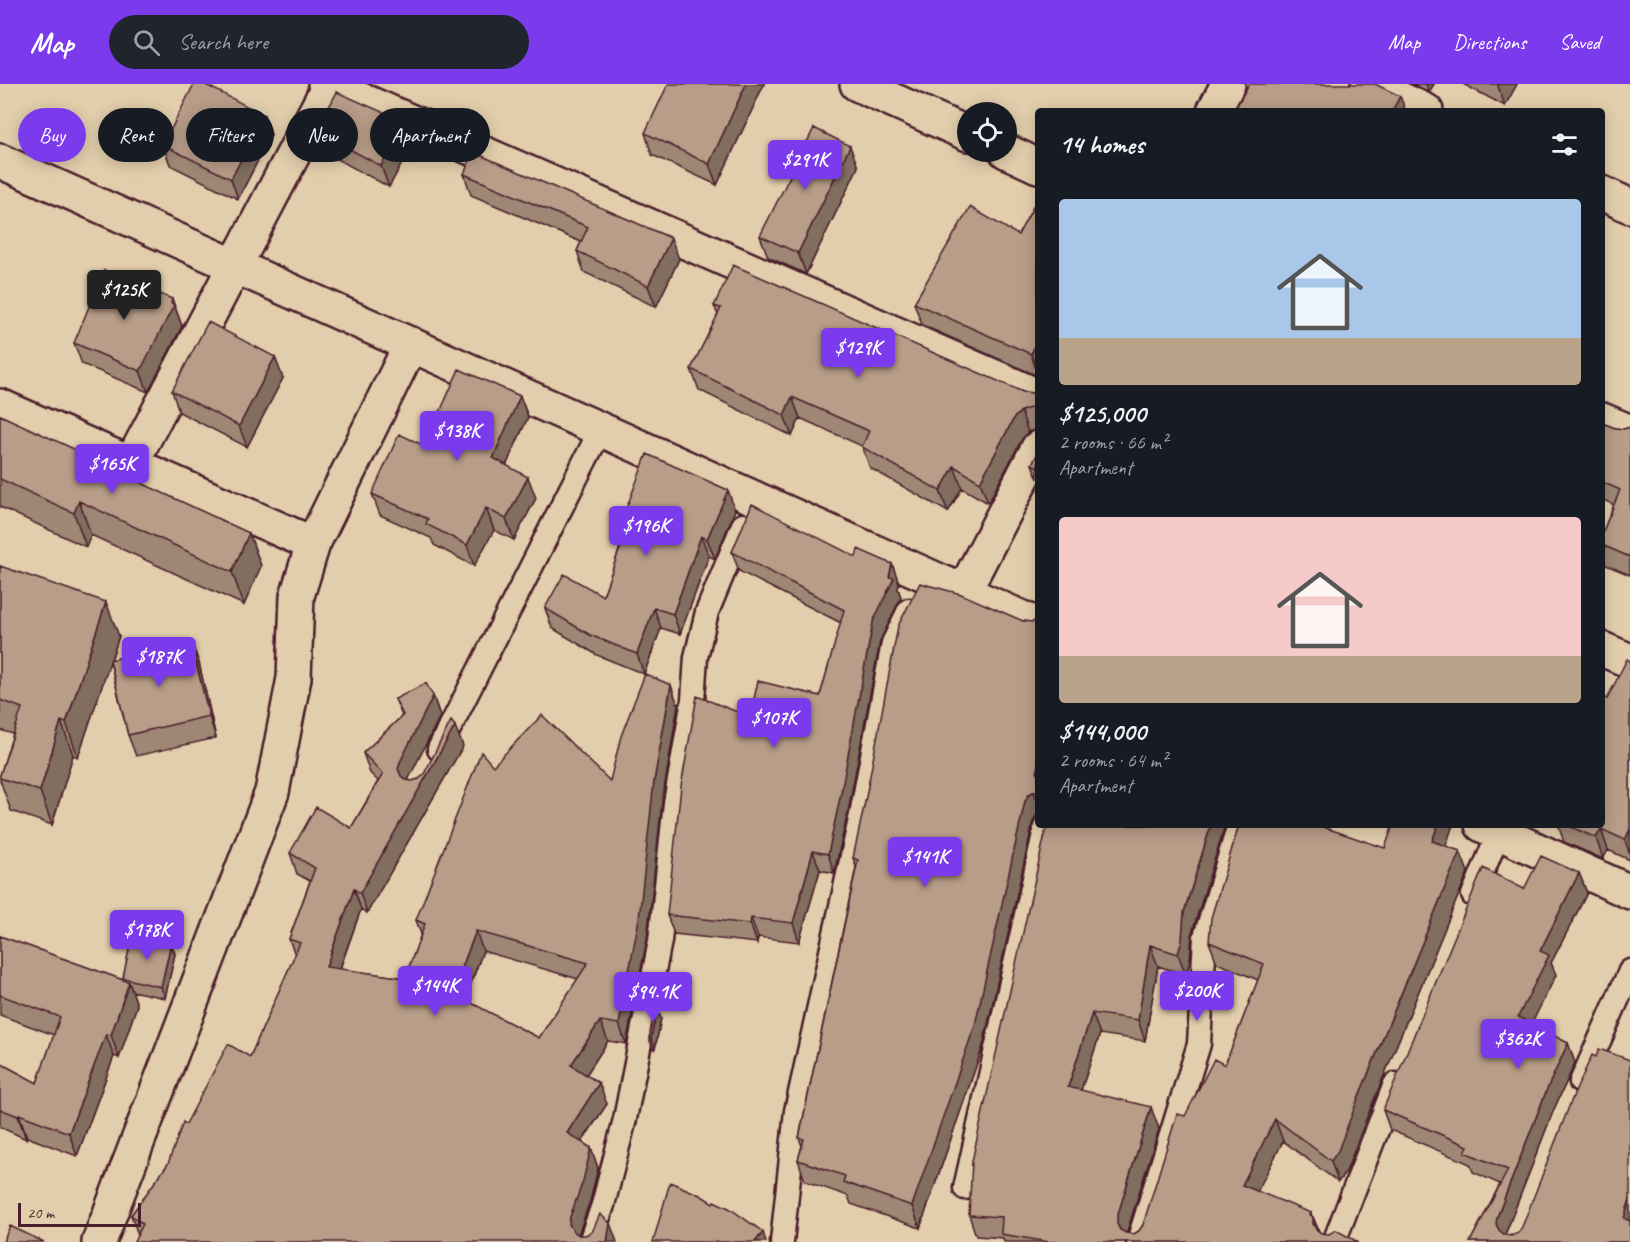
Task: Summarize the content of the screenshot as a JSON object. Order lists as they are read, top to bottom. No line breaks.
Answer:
{"scale_bar":"20 m","page":{"header":"Map","search":"Search here","nav":["Map","Directions","Saved"],"chip":["Buy","Rent","Filters","New","Apartment"],"heading":"14 homes","price":["$291K","$125K","$129K","$138K","$165K","$196K","$187K","$107K","$141K","$178K","$144K","$200K","$94.1K","$362K"],"list":[{"name":"$125,000","note":"2 rooms · 66 m² · Apartment"},{"name":"$144,000","note":"2 rooms · 64 m² · Apartment"}],"scale":"20 m"}}
